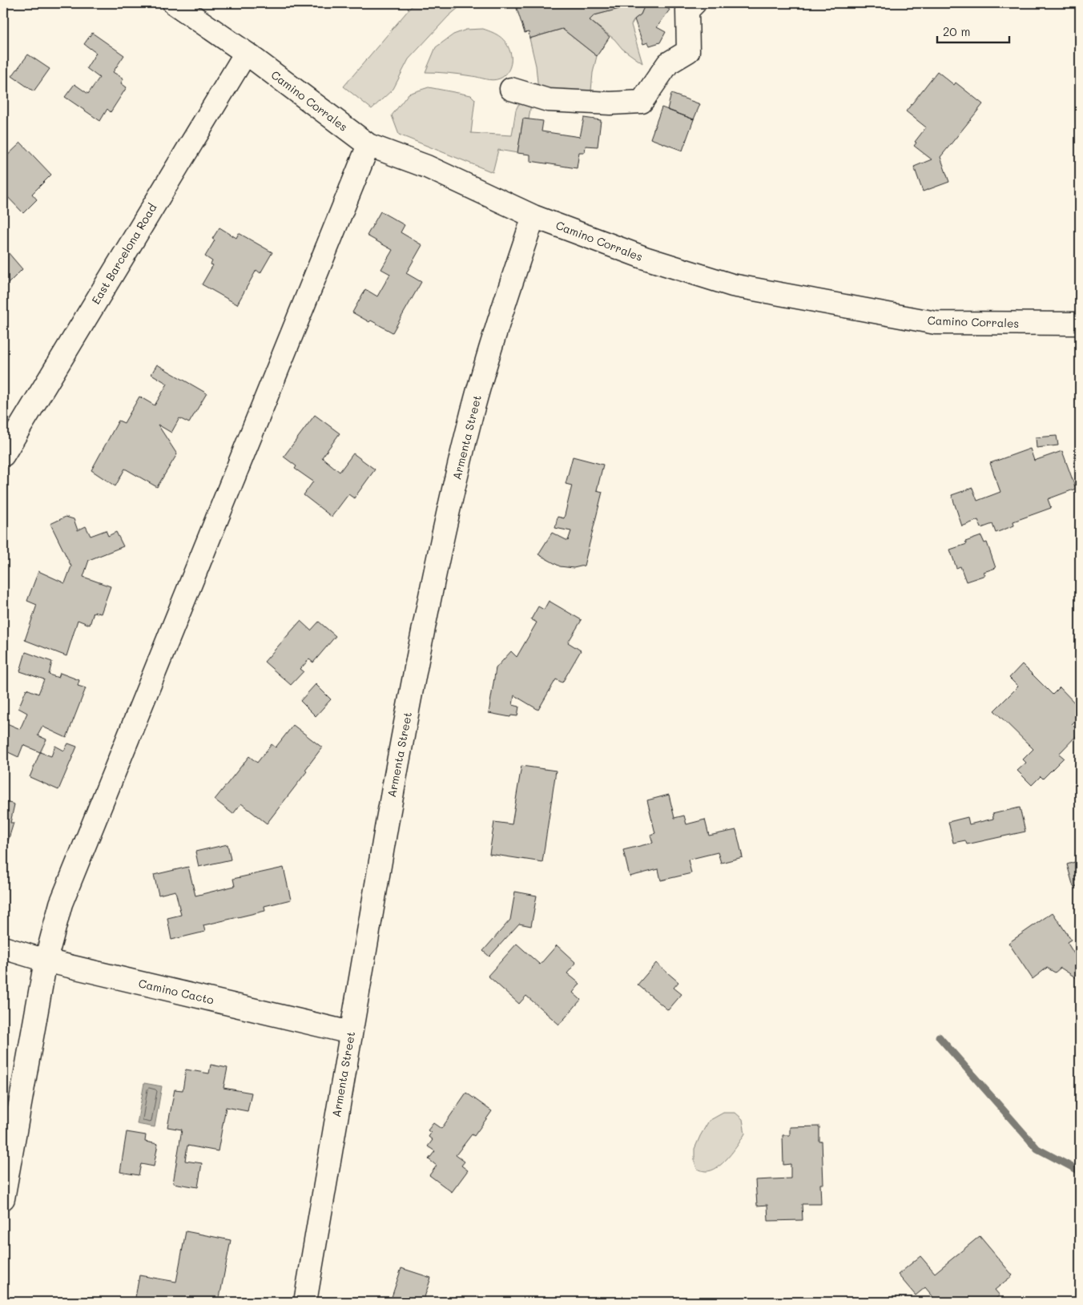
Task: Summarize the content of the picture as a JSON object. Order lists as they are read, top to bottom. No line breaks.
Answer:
{"streets":{"street":["Camino Corrales","East Barcelona Road","Armenta Street","Camino Cacto"]},"crossings":[["Camino Corrales","East Barcelona Road"],["Camino Corrales","Armenta Street"],["Armenta Street","Camino Cacto"]],"scale_bar":"20 m"}
